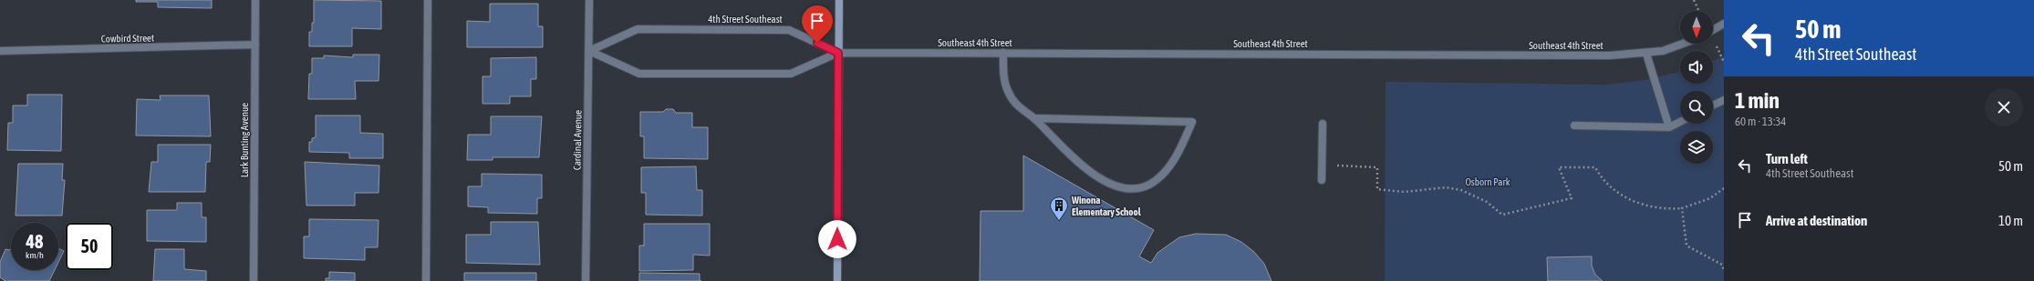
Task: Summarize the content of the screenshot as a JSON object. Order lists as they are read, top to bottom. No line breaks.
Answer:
{"streets":{"street":["4th Street Southeast","Cowbird Street","Southeast 4th Street","Lark Bunting Avenue","Cardinal Avenue"]},"crossings":[["4th Street Southeast","Southeast 4th Street"],["4th Street Southeast","Cardinal Avenue"],["Cowbird Street","Lark Bunting Avenue"]],"parks":["Osborn Park"],"places":{"building":["Winona Elementary School"]},"north":"bottom","page":{"turn":["50 m","4th Street Southeast"],"heading":["1 min","60 m · 13:34"],"list":[{"name":"Turn left","note":"4th Street Southeast","value":"50 m"},{"name":"Arrive at destination","value":"10 m"}],"speed":"48 km/h","limit":"50"}}
